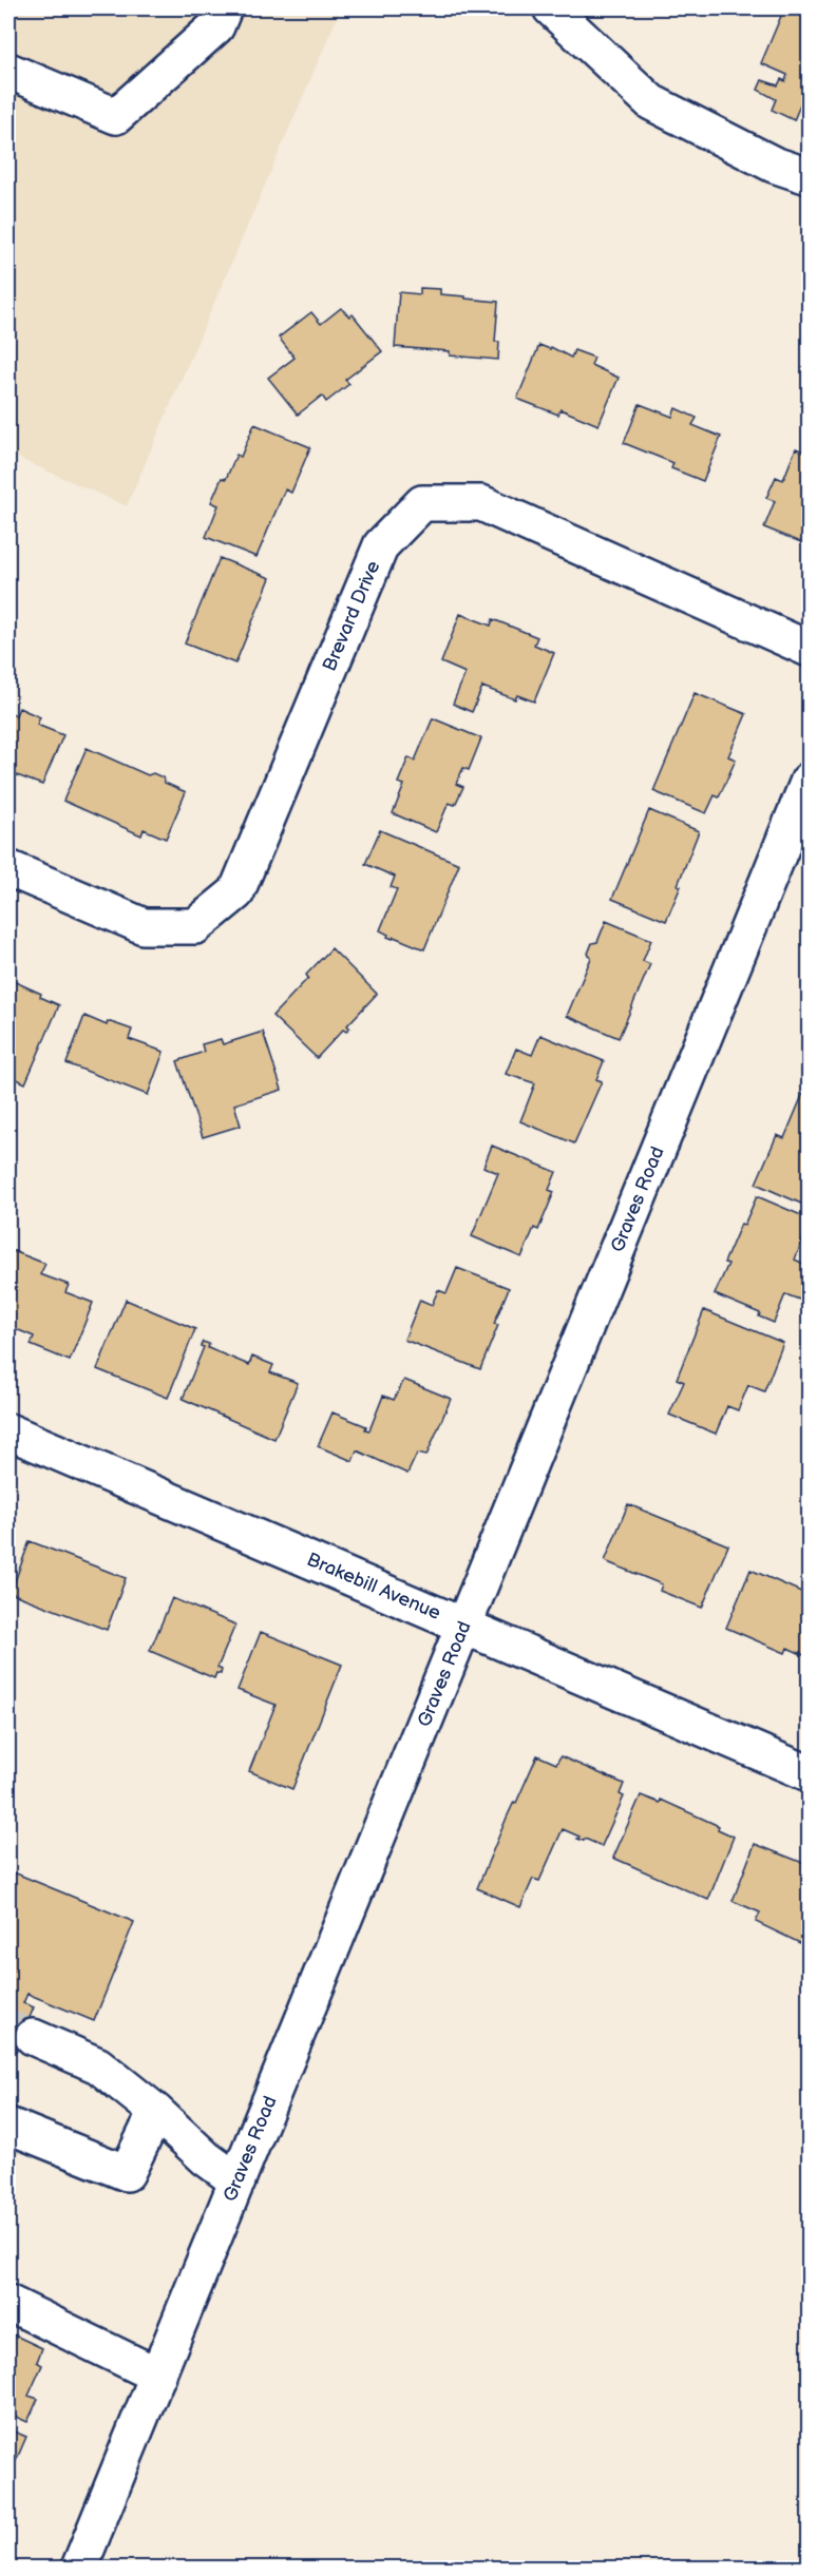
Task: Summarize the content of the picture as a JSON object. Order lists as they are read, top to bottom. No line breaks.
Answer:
{"streets":{"street":["Brevard Drive","Graves Road","Brakebill Avenue"]},"crossings":[["Graves Road","Brakebill Avenue"]]}
